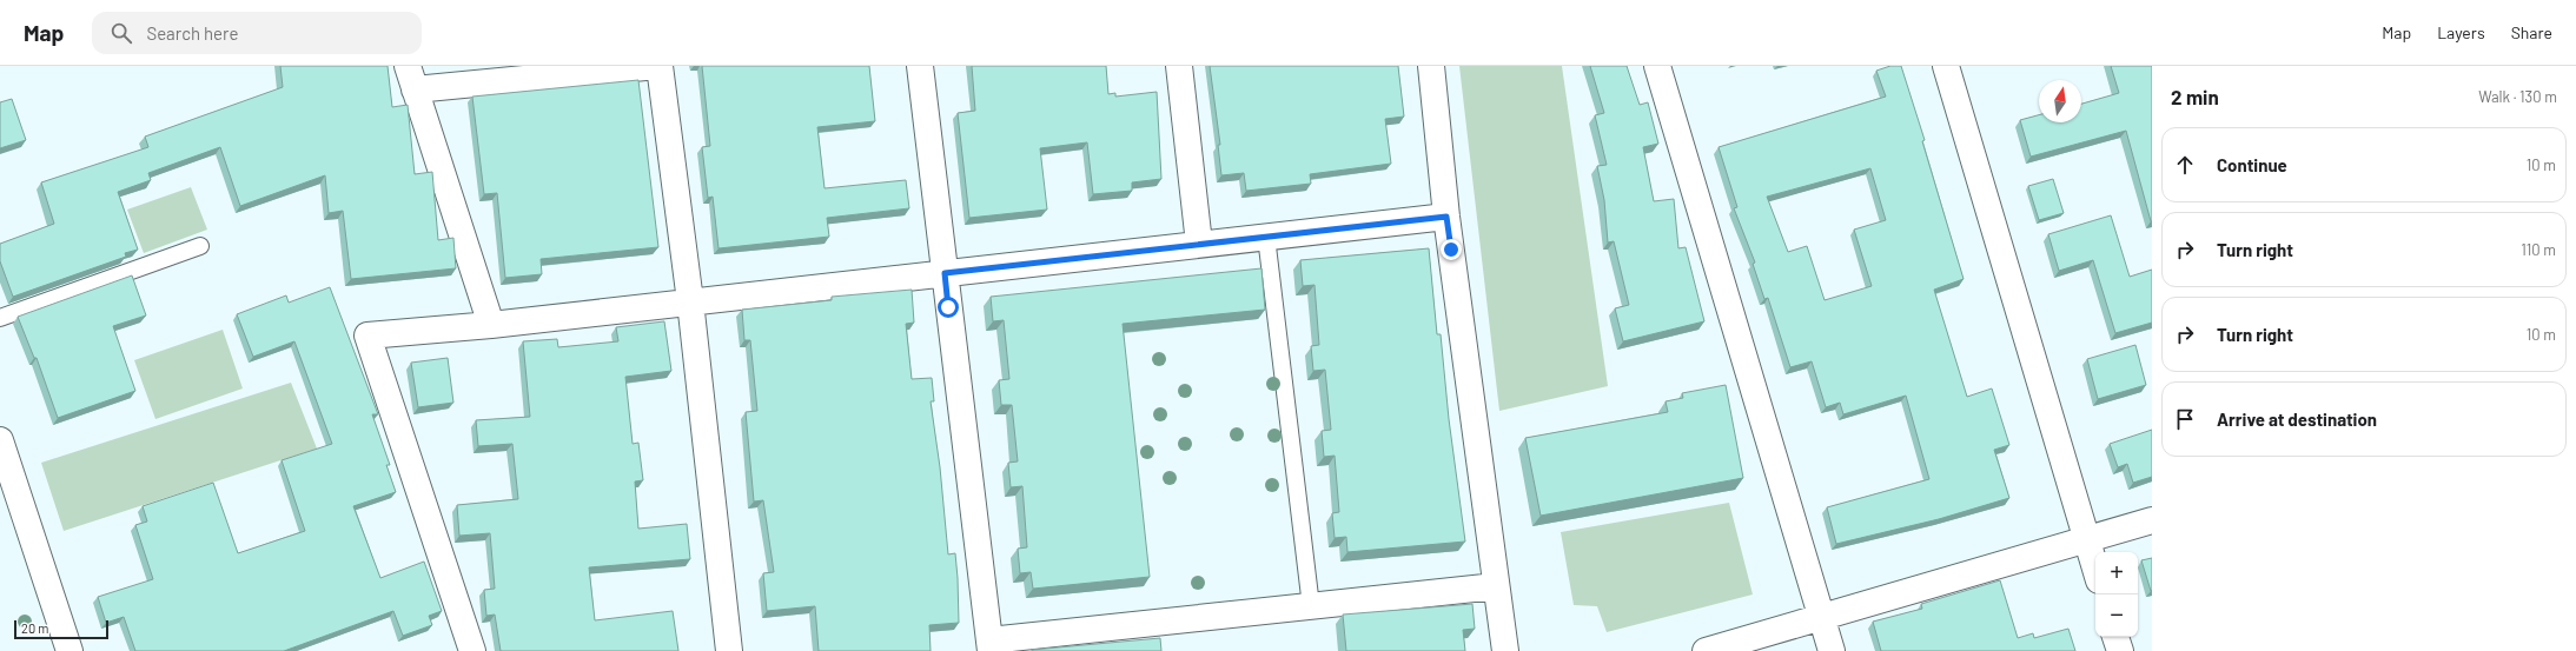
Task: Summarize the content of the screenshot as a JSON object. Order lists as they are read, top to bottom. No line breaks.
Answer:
{"scale_bar":"20 m","north":"top","page":{"header":"Map","search":"Search here","nav":["Map","Layers","Share"],"heading":["2 min","Walk · 130 m"],"list":[["Continue","10 m"],["Turn right","110 m"],["Turn right","10 m"],"Arrive at destination"],"map_buttons":["+","−"],"scale":"20 m"}}
